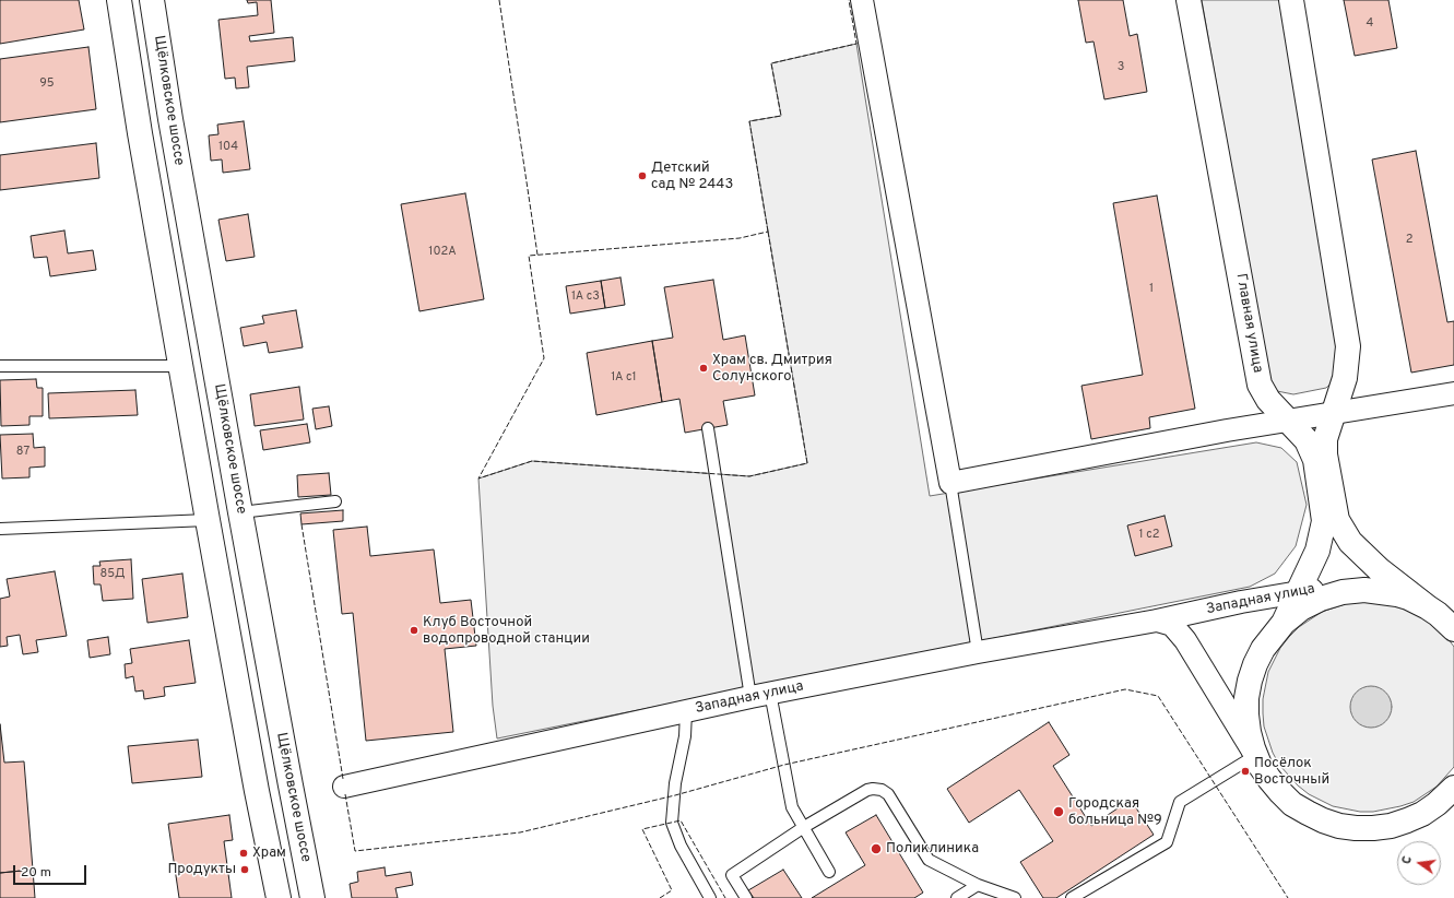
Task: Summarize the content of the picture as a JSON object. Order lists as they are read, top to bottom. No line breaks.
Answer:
{"streets":{"street":["Щёлковское шоссе","Главная улица","Западная улица"]},"crossings":[["Главная улица","Западная улица"]],"places":["Детский сад № 2443","Храм св. Дмитрия Солунского","Клуб Восточной водопроводной станции","Посёлок Восточный","Городская больница №9","Поликлиника","Храм","Продукты"],"house_numbers":["4","3","95","104","2","102А","1","1А с3","1А с1","87","1 с2","85Д"],"scale_bar":"20 m","north":"left"}
